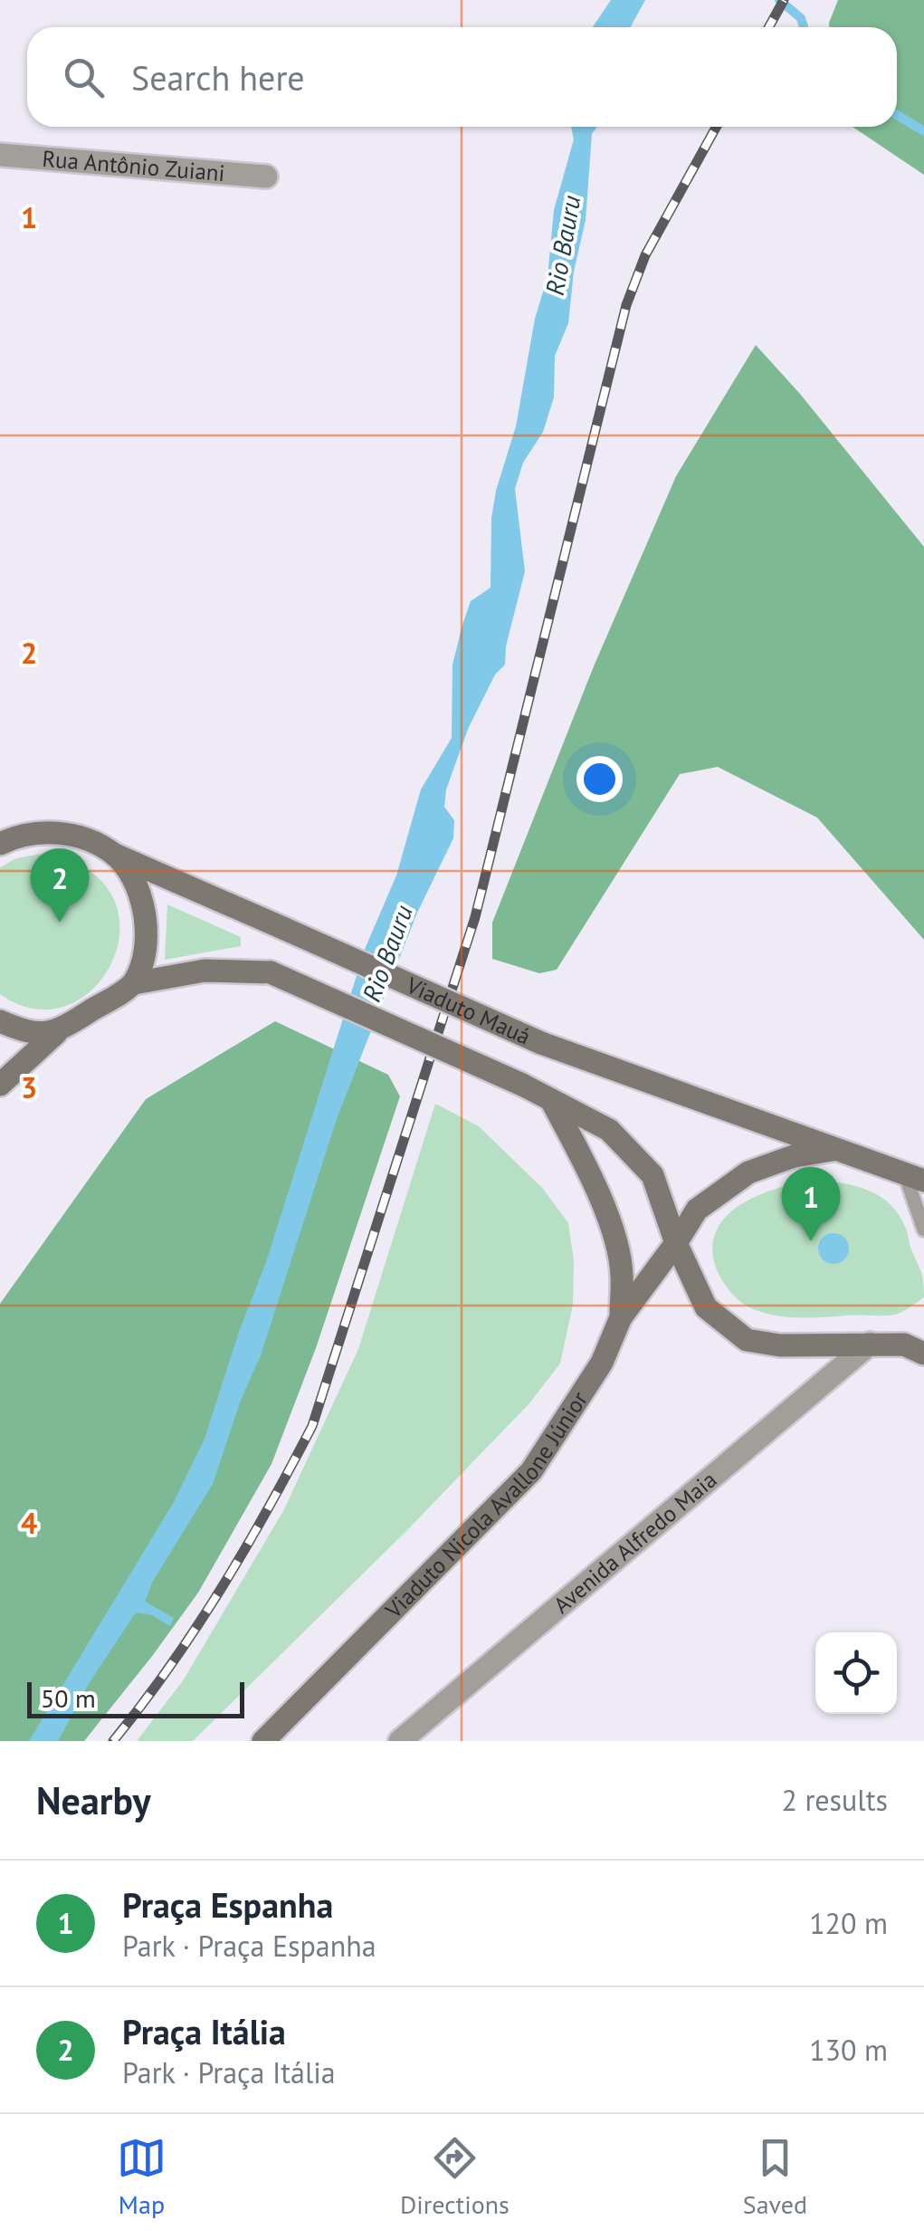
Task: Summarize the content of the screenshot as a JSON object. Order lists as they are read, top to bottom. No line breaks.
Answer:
{"streets":{"main road":["Viaduto Mauá","Viaduto Nicola Avallone Júnior"],"street":["Rua Antônio Zuiani","Avenida Alfredo Maia"]},"crossings":[["Viaduto Mauá","Viaduto Nicola Avallone Júnior"],["Viaduto Mauá","Avenida Alfredo Maia"]],"water":["Rio Bauru"],"scale_bar":"50 m","page":{"search":"Search here","pins":["2","1"],"scale":"50 m","heading":["Nearby","2 results"],"list":[{"mark":"1","name":"Praça Espanha","note":"Park · Praça Espanha","value":"120 m"},{"mark":"2","name":"Praça Itália","note":"Park · Praça Itália","value":"130 m"}],"nav":["Map","Directions","Saved"]},"grid":{"rows":["1","2","3","4"]}}
